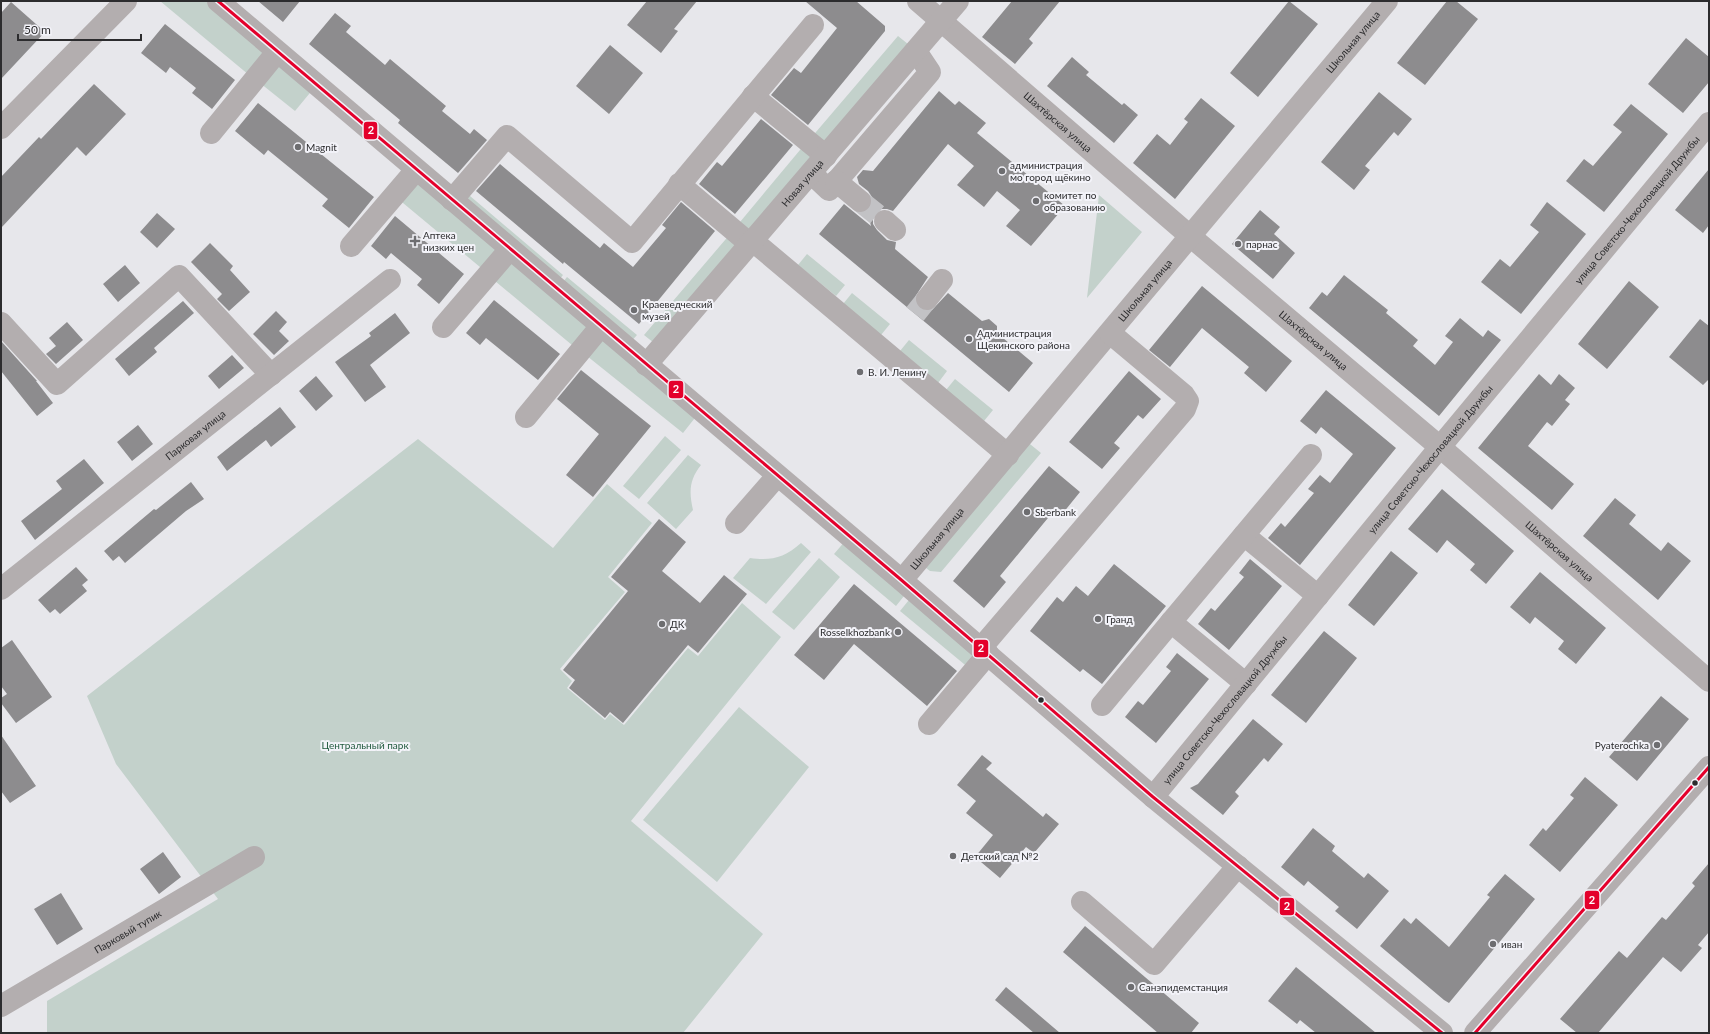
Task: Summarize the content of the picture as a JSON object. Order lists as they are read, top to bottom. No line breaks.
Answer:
{"streets":{"street":["Школьная улица","Шахтёрская улица","Новая улица","улица Советско-Чехословацкой Дружбы","Парковая улица","Парковый тупик"]},"crossings":[["Школьная улица","Шахтёрская улица"],["Шахтёрская улица","Новая улица"],["Шахтёрская улица","улица Советско-Чехословацкой Дружбы"]],"parks":["Центральный парк"],"places":{"other":["Magnit","администрация мо город щёкино","комитет по образованию","парнас","Краеведческий музей","Администрация Щекинского района","В. И. Ленину","Sberbank","Гранд","ДК","Rosselkhozbank","Pyaterochka","Детский сад №2","иван","Санэпидемстанция"],"health":["Аптека низких цен"]},"lines":["transit line 2"],"scale_bar":"50 m"}
